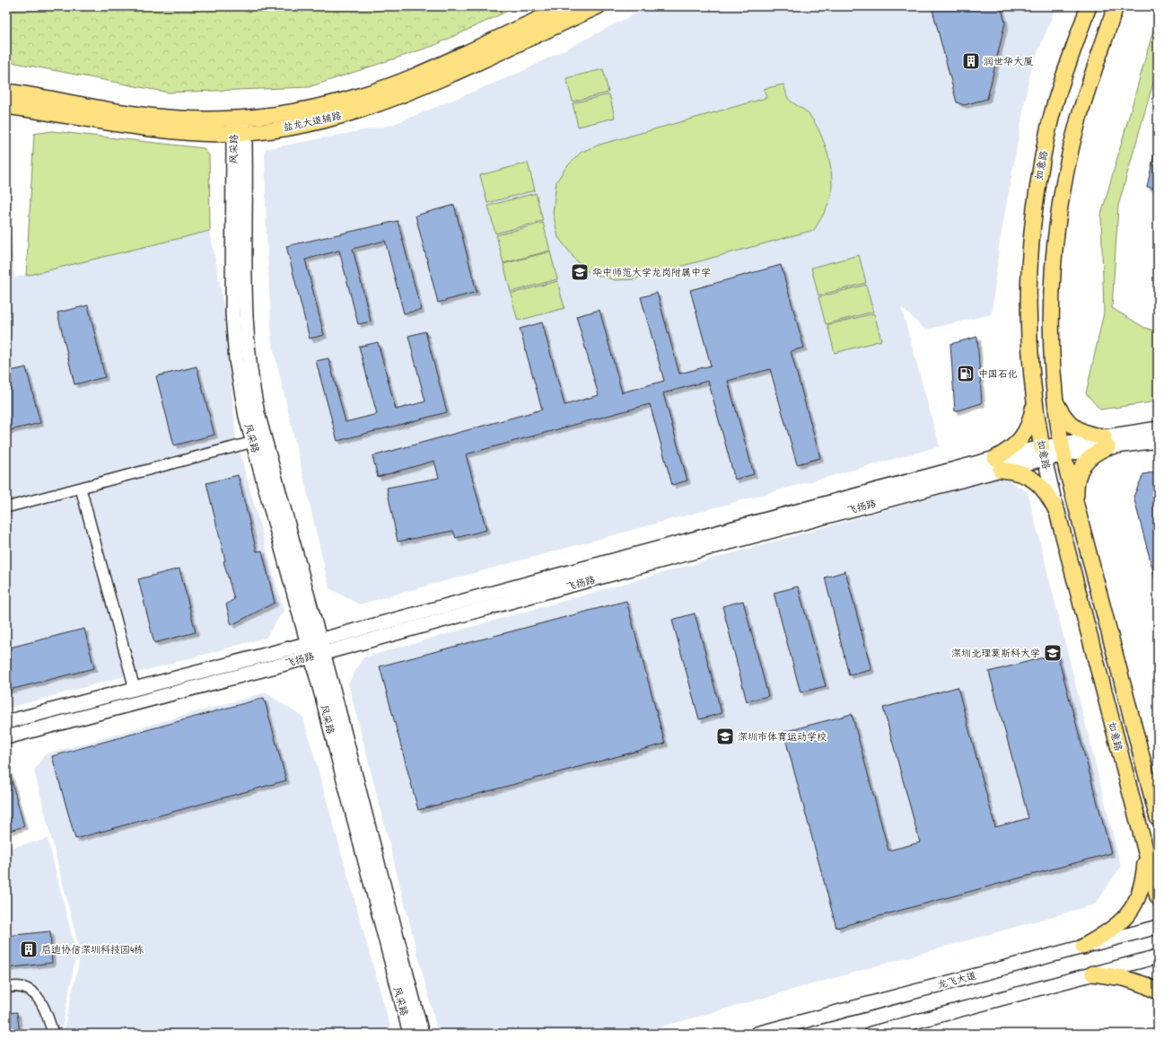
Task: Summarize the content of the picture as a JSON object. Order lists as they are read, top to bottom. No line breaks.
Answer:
{"streets":{"main road":["盐龙大道辅路","如意路"],"street":["风采路","飞扬路","龙飞大道"]},"crossings":[["盐龙大道辅路","风采路"],["风采路","飞扬路"],["如意路","飞扬路"]],"places":{"building":["润世华大厦","启迪协信深圳科技园4栋"],"school or university":["华中师范大学龙岗附属中学","深圳北理莫斯科大学","深圳市体育运动学校"],"fuel station":["中国石化"]}}
